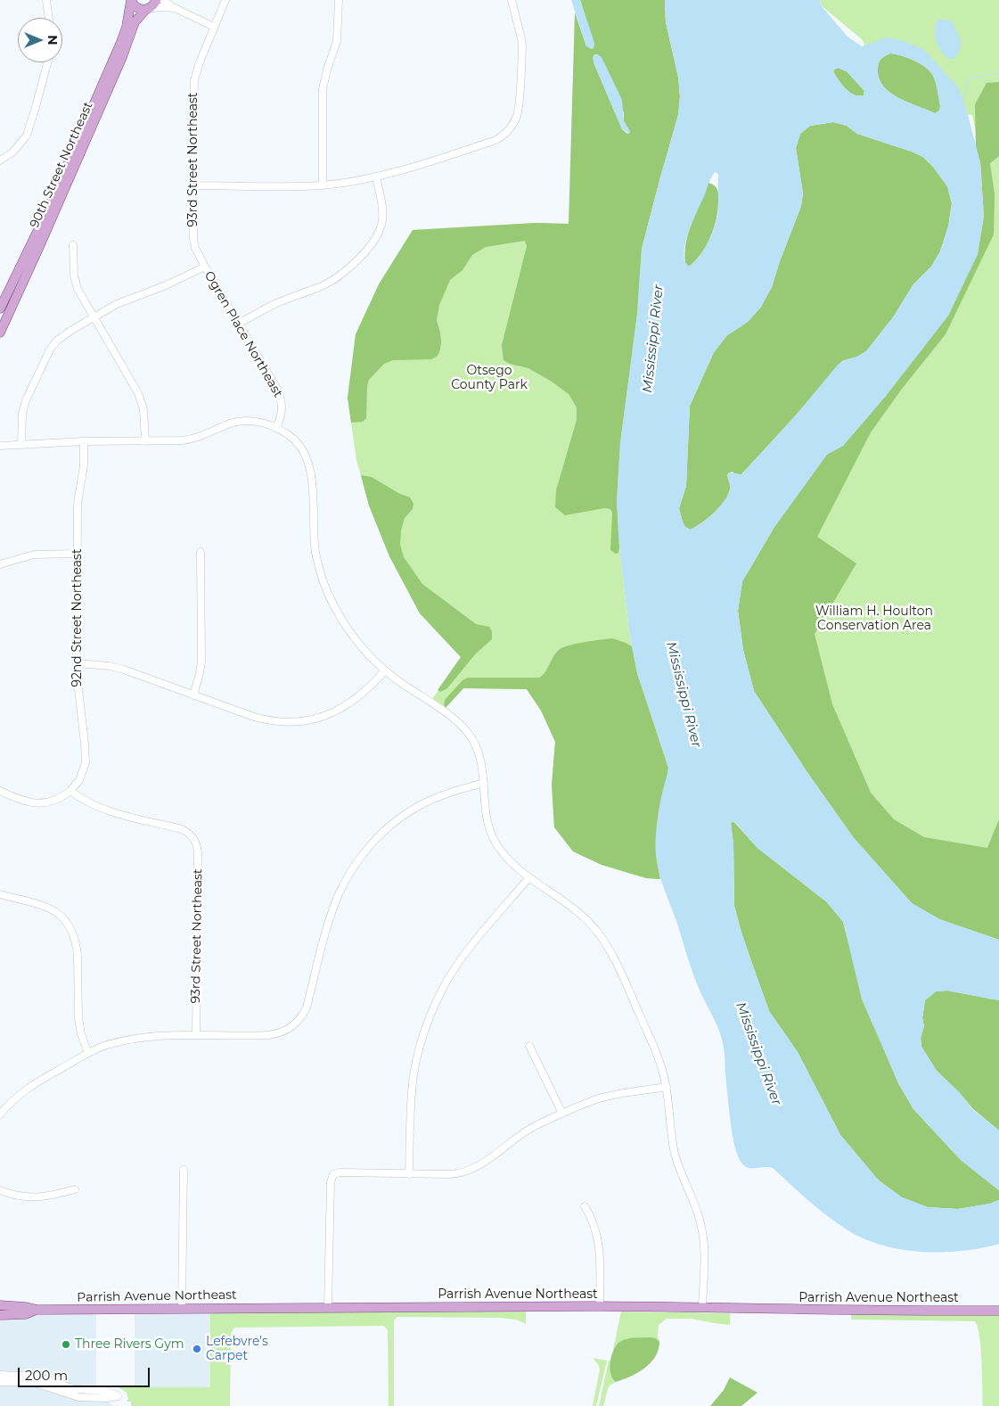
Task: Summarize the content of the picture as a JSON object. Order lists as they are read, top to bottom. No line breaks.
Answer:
{"streets":{"main road":["90th Street Northeast","Parrish Avenue Northeast"],"street":["93rd Street Northeast","Ogren Place Northeast","92nd Street Northeast"]},"crossings":[["93rd Street Northeast","Ogren Place Northeast"],["93rd Street Northeast","92nd Street Northeast"]],"water":["Mississippi River"],"parks":["Otsego County Park","William H. Houlton Conservation Area"],"places":["Three Rivers Gym","Lefebvre's Carpet"],"scale_bar":"200 m","north":"right"}
